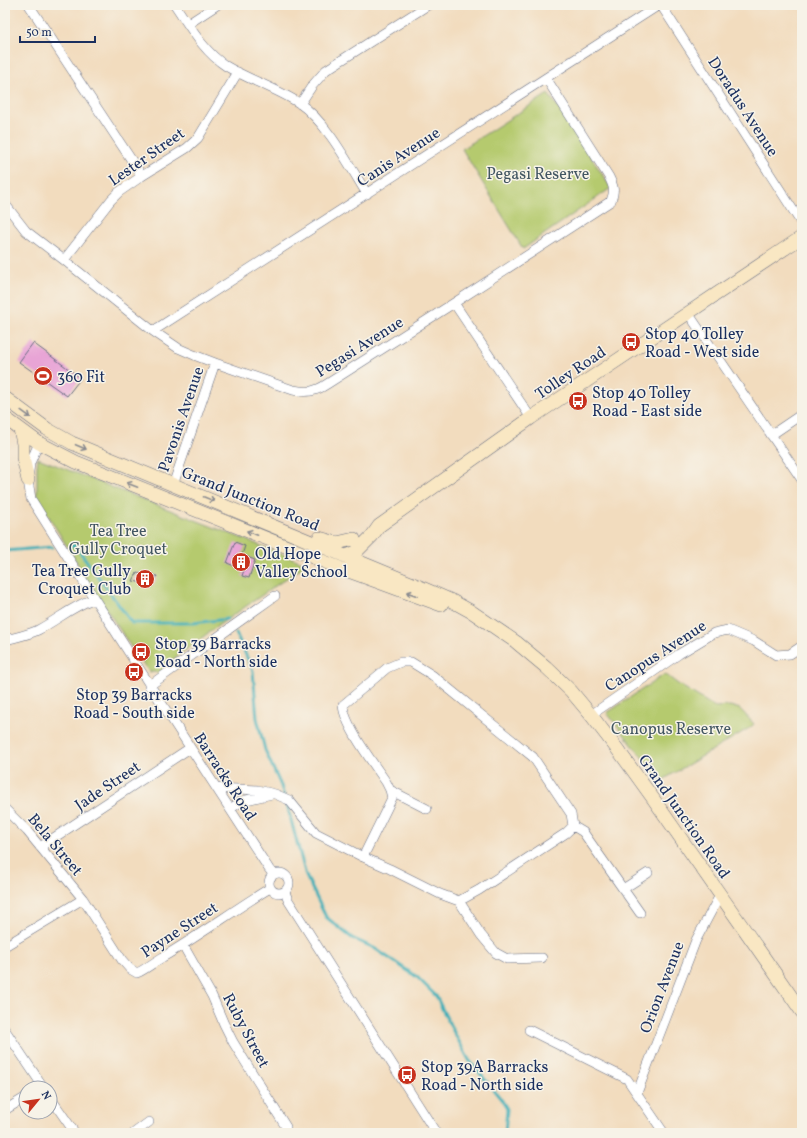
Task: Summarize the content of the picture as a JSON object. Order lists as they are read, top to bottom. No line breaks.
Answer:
{"streets":{"main road":["Tolley Road","Grand Junction Road"],"street":["Doradus Avenue","Lester Street","Canis Avenue","Pegasi Avenue","Pavonis Avenue","Canopus Avenue","Barracks Road","Jade Street","Bela Street","Payne Street","Orion Avenue","Ruby Street"]},"crossings":[["Doradus Avenue","Canis Avenue"],["Lester Street","Pegasi Avenue"],["Canis Avenue","Pegasi Avenue"],["Pegasi Avenue","Pavonis Avenue"],["Tolley Road","Grand Junction Road"],["Pavonis Avenue","Grand Junction Road"],["Grand Junction Road","Canopus Avenue"],["Grand Junction Road","Barracks Road"],["Grand Junction Road","Orion Avenue"],["Barracks Road","Jade Street"],["Barracks Road","Payne Street"],["Jade Street","Bela Street"],["Bela Street","Payne Street"],["Payne Street","Ruby Street"]],"parks":["Pegasi Reserve","Tea Tree Gully Croquet","Canopus Reserve"],"places":{"bus stop":["Stop 40 Tolley Road - West side","Stop 40 Tolley Road - East side","Stop 39 Barracks Road - North side","Stop 39 Barracks Road - South side","Stop 39A Barracks Road - North side"],"sports":["360 Fit"],"building":["Old Hope Valley School","Tea Tree Gully Croquet Club"]},"scale_bar":"50 m","north":"top right"}
